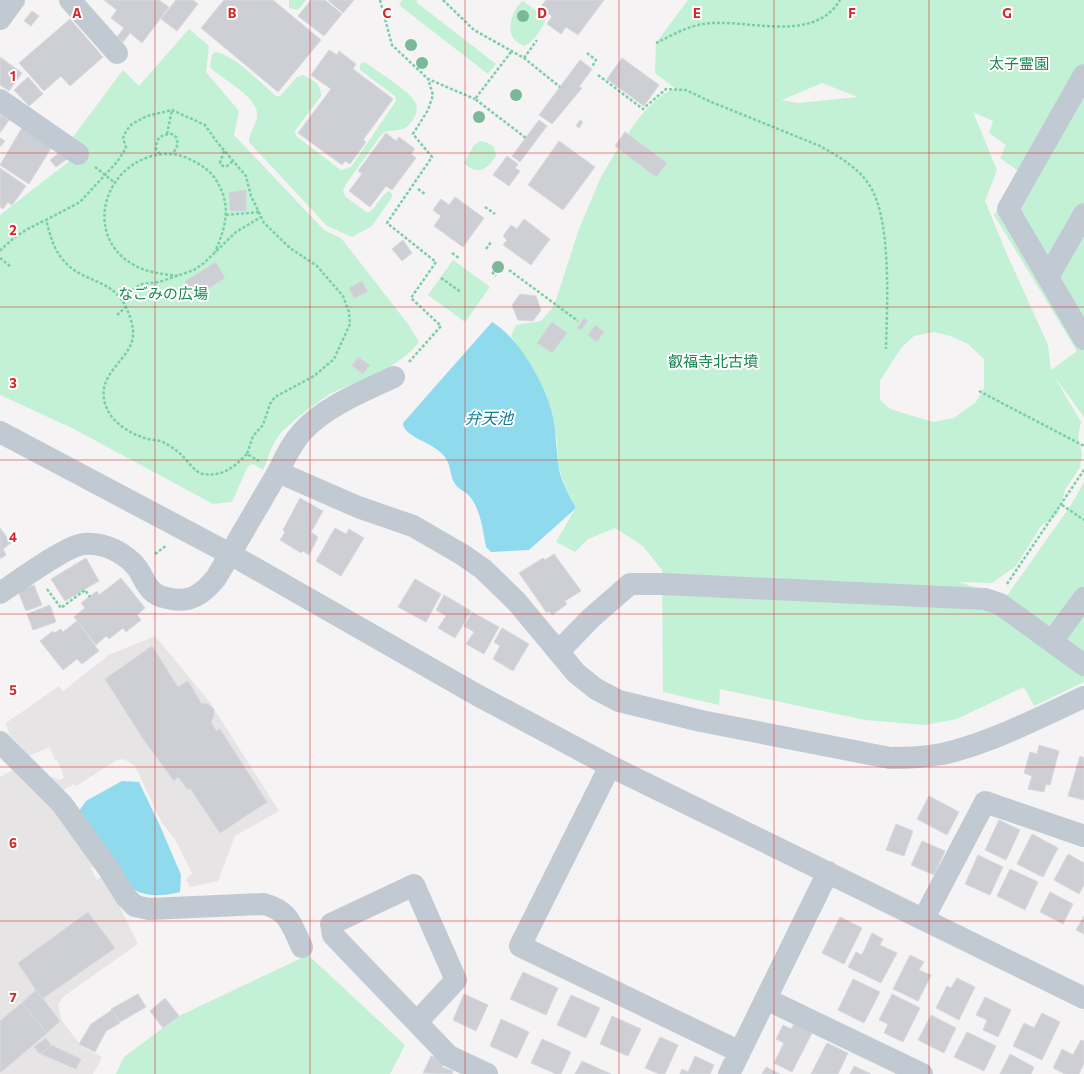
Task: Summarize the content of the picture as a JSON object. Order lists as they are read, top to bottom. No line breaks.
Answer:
{"water":["弁天池"],"parks":["太子霊園","なごみの広場","叡福寺北古墳"],"grid":{"columns":["A","B","C","D","E","F","G"],"rows":["1","2","3","4","5","6","7"]}}
